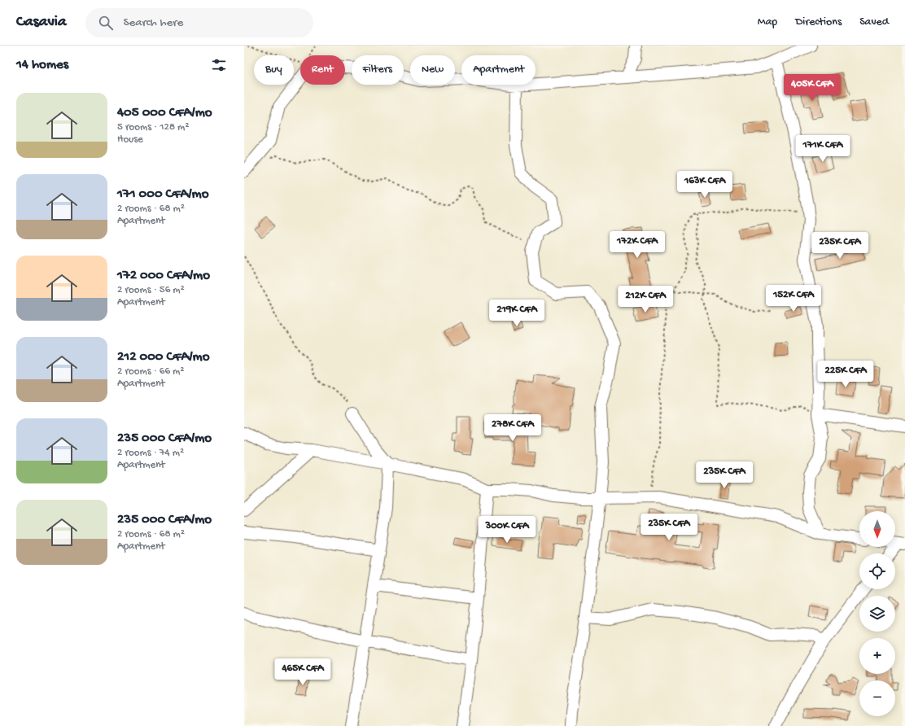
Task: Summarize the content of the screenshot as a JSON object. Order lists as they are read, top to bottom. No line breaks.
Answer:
{"north":"bottom","page":{"header":"Casavia","search":"Search here","nav":["Map","Directions","Saved"],"heading":"14 homes","chip":["Buy","Rent","Filters","New","Apartment"],"price":["405K CFA","171K CFA","163K CFA","172K CFA","235K CFA","152K CFA","212K CFA","219K CFA","225K CFA","278K CFA","235K CFA","235K CFA","300K CFA","465K CFA"],"list":[{"name":"405 000 CFA/mo","note":"5 rooms · 128 m² · House"},{"name":"171 000 CFA/mo","note":"2 rooms · 68 m² · Apartment"},{"name":"172 000 CFA/mo","note":"2 rooms · 56 m² · Apartment"},{"name":"212 000 CFA/mo","note":"2 rooms · 66 m² · Apartment"},{"name":"235 000 CFA/mo","note":"2 rooms · 74 m² · Apartment"},{"name":"235 000 CFA/mo","note":"2 rooms · 68 m² · Apartment"}],"map_buttons":["+","−"]}}
